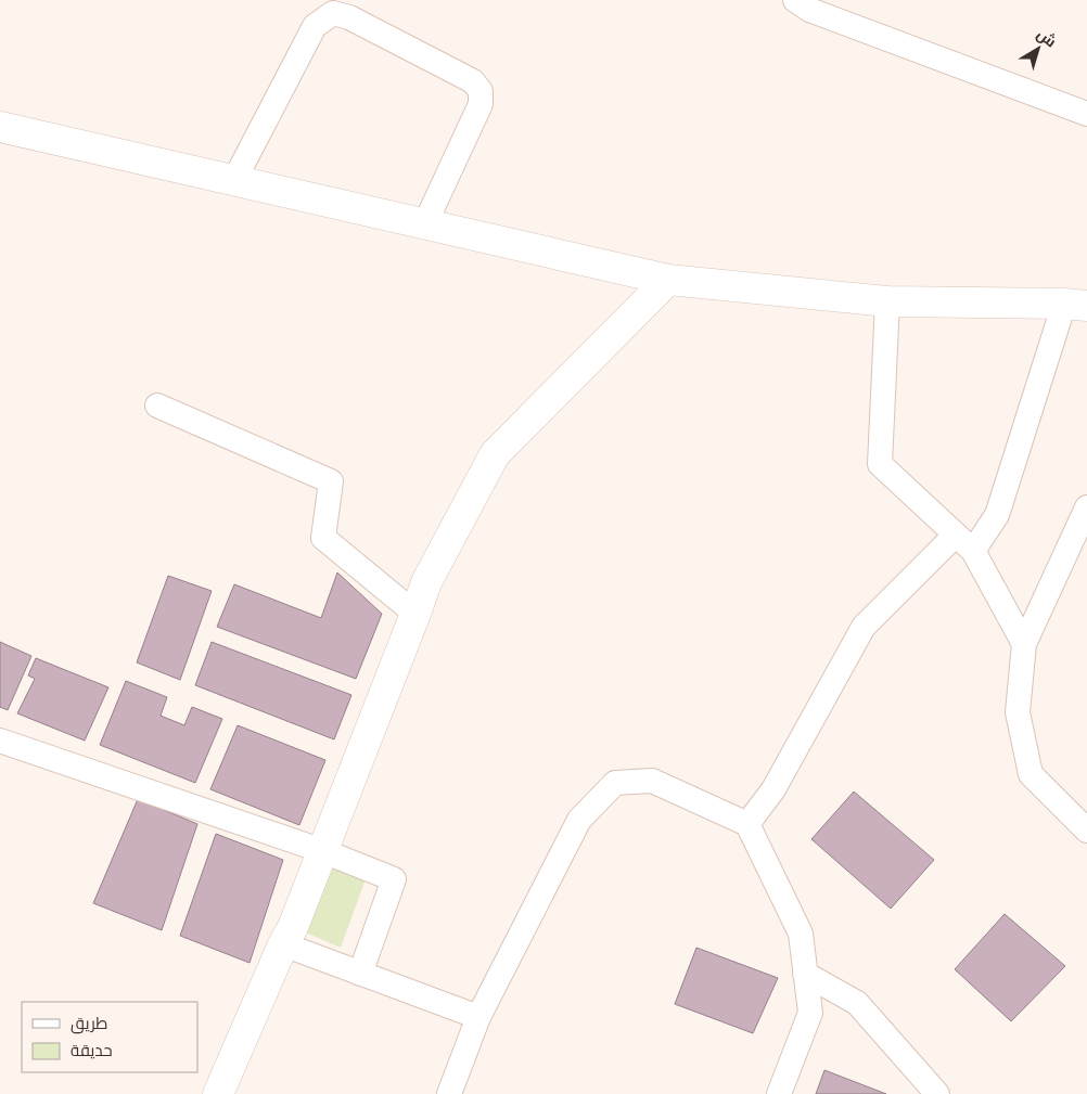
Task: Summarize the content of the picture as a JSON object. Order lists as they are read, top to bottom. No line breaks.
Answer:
{"legend":["طريق","حديقة"],"north":"top right"}
